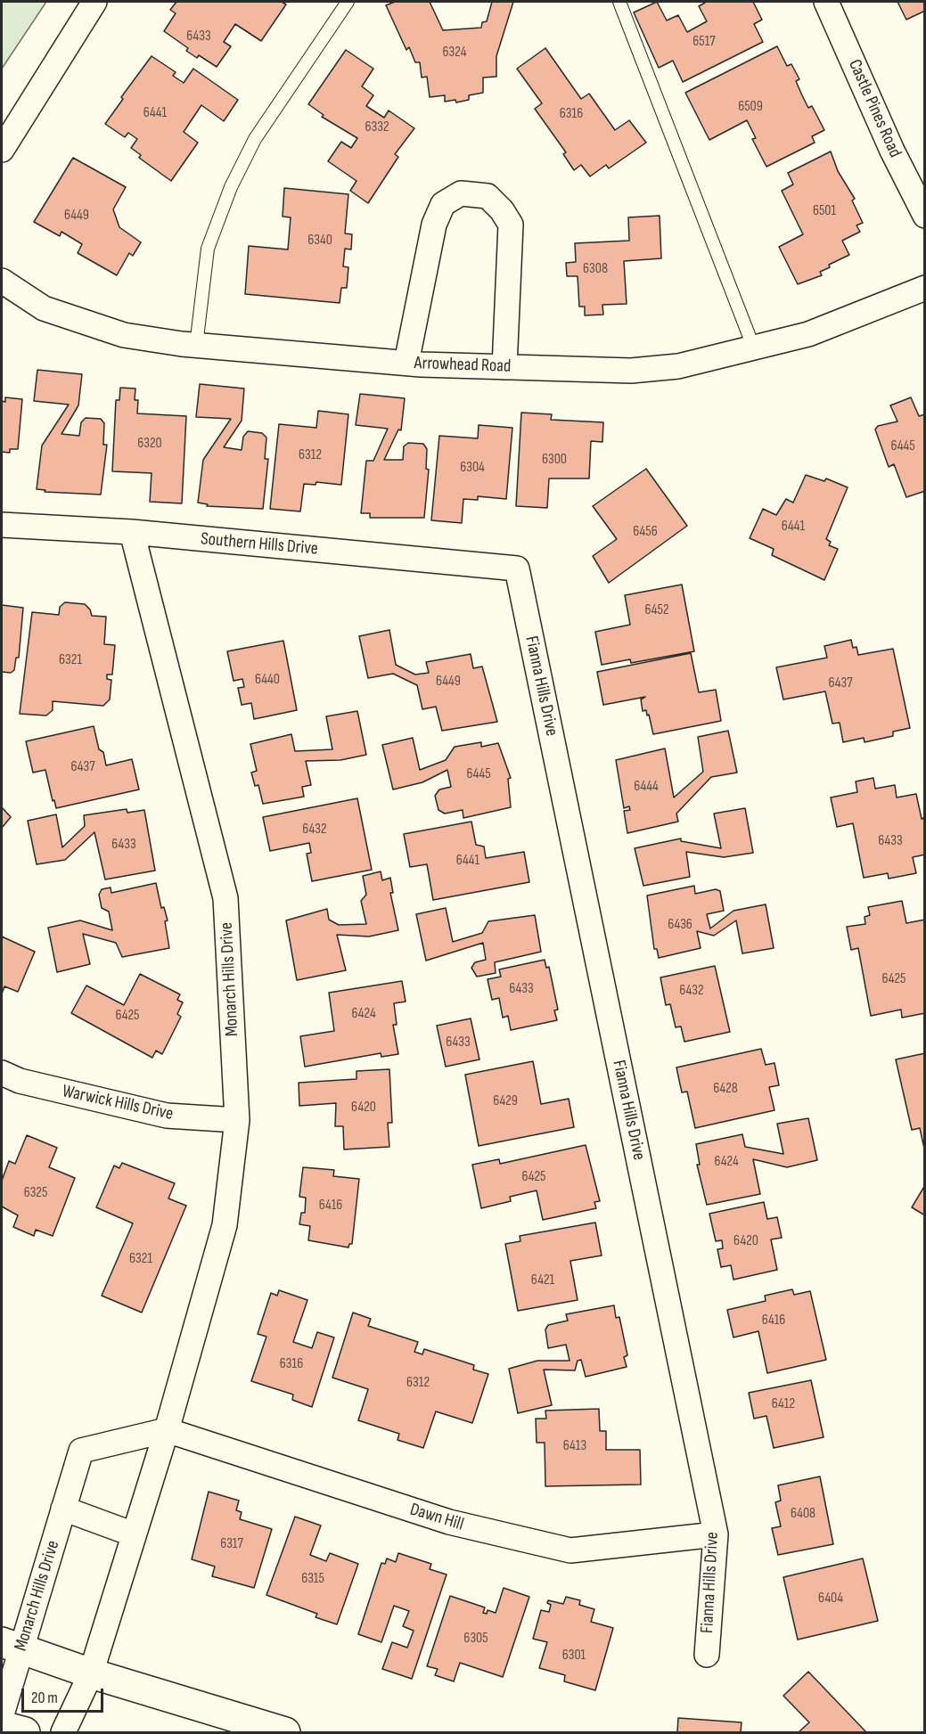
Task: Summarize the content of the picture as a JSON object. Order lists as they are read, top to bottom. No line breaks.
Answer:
{"streets":{"street":["Castle Pines Road","Arrowhead Road","Southern Hills Drive","Fianna Hills Drive","Monarch Hills Drive","Warwick Hills Drive","Dawn Hill"]},"crossings":[["Southern Hills Drive","Fianna Hills Drive"],["Southern Hills Drive","Monarch Hills Drive"],["Fianna Hills Drive","Dawn Hill"],["Monarch Hills Drive","Warwick Hills Drive"],["Monarch Hills Drive","Dawn Hill"]],"house_numbers":["6433","6517","6324","6509","6441","6316","6332","6501","6449","6340","6308","6320","6445","6312","6300","6304","6441","6456","6452","6321","6440","6449","6437","6437","6445","6444","6432","6433","6433","6441","6436","6425","6433","6432","6424","6425","6433","6428","6429","6420","6424","6425","6325","6416","6420","6321","6421","6416","6316","6312","6412","6413","6408","6317","6315","6404","6305","6301"],"scale_bar":"20 m"}
